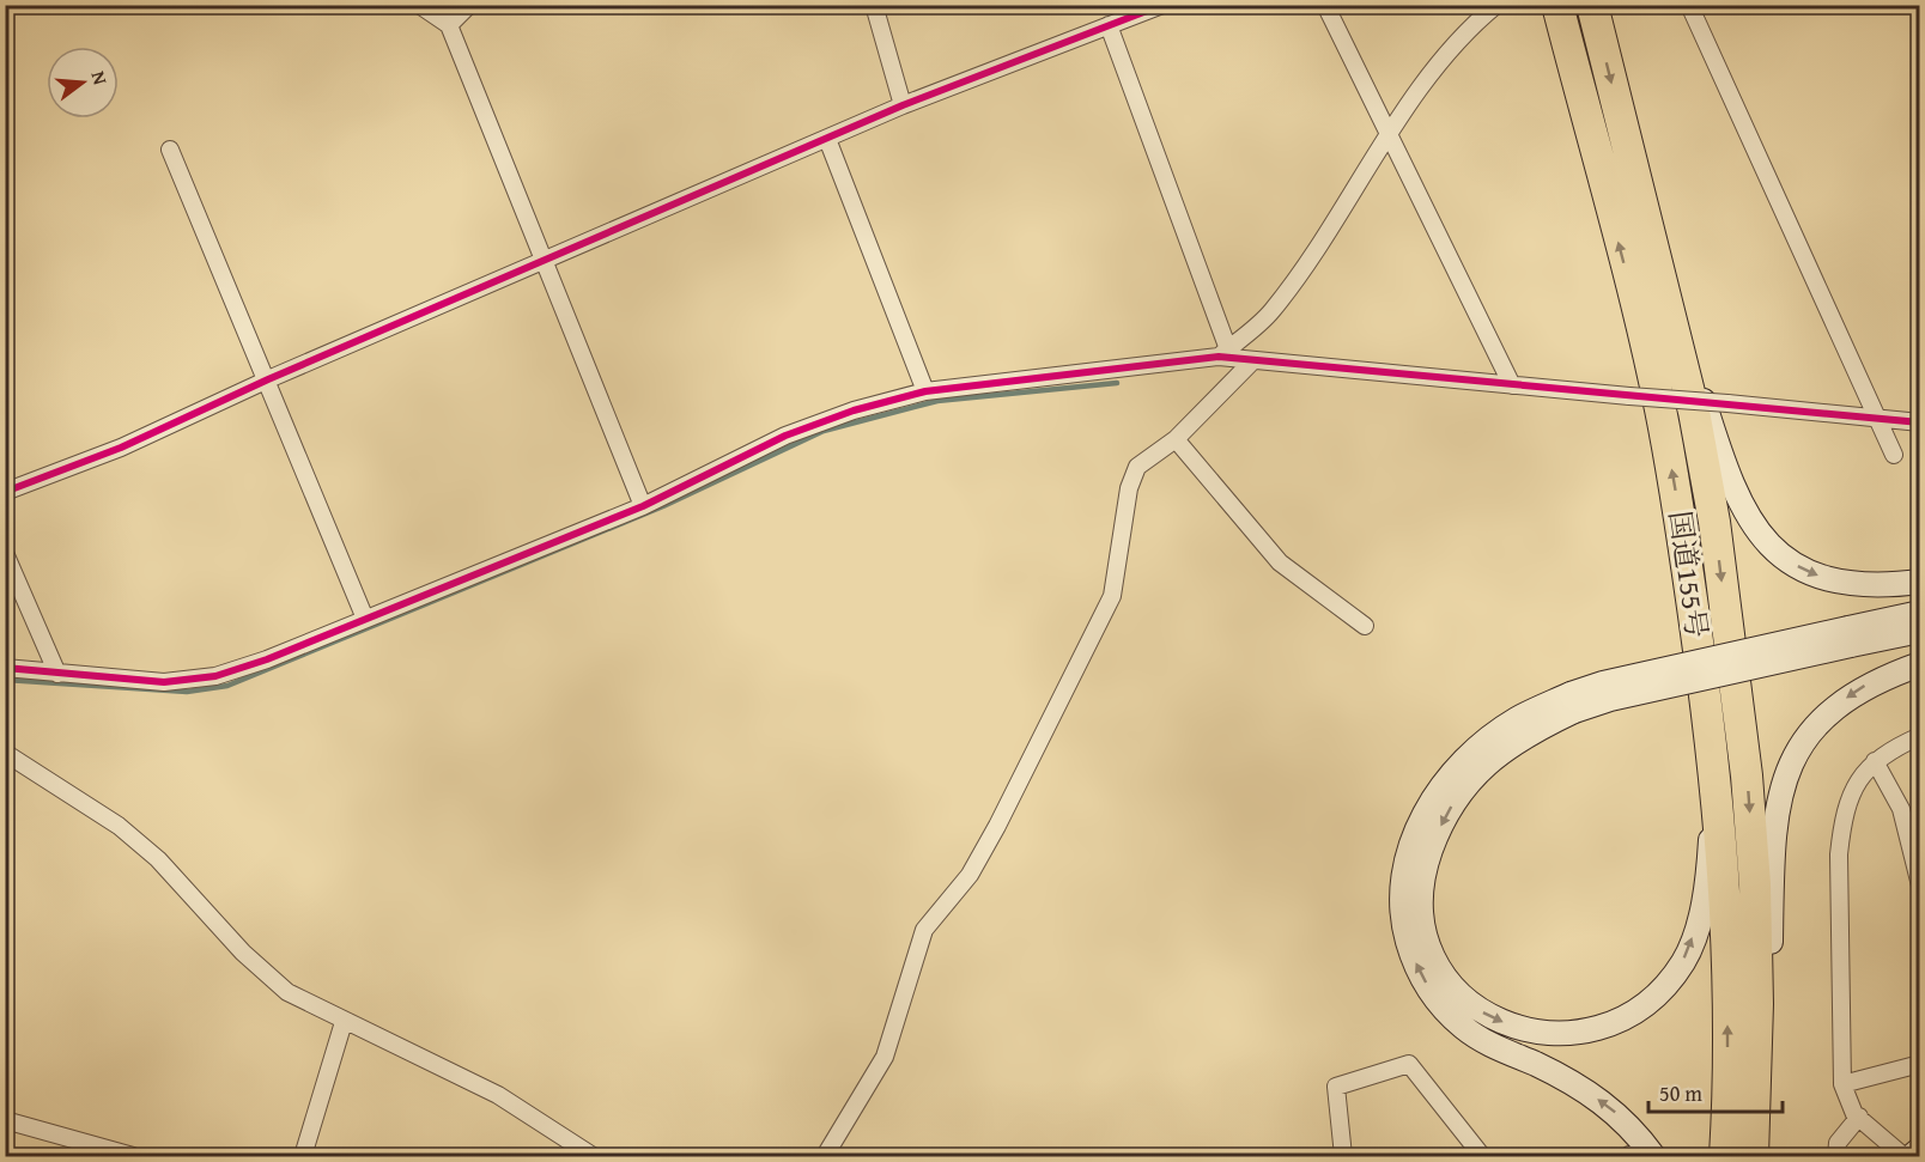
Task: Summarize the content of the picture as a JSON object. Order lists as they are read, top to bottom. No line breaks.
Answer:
{"streets":{"highway":["国道155号"]},"scale_bar":"50 m","north":"right"}
